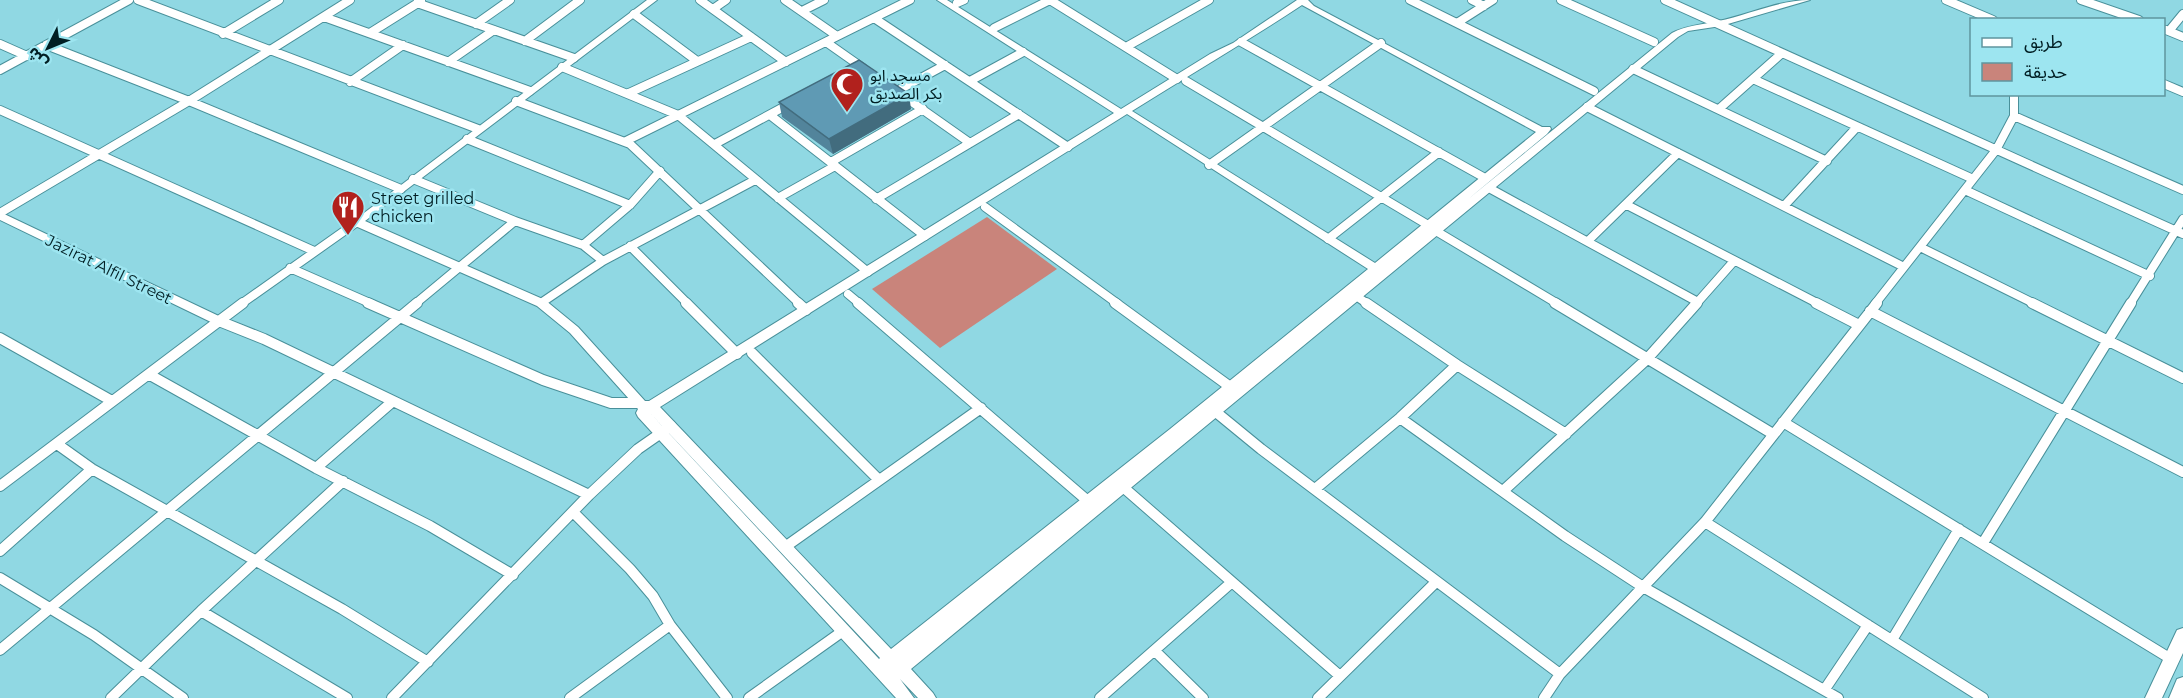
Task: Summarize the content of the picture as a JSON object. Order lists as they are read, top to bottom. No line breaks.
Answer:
{"streets":{"street":["Jazirat Alfil Street"]},"places":{"mosque":["مسجد ابو بكر الصديق"],"restaurant":["Street grilled chicken"]},"legend":["طريق","حديقة"],"north":"bottom left"}
